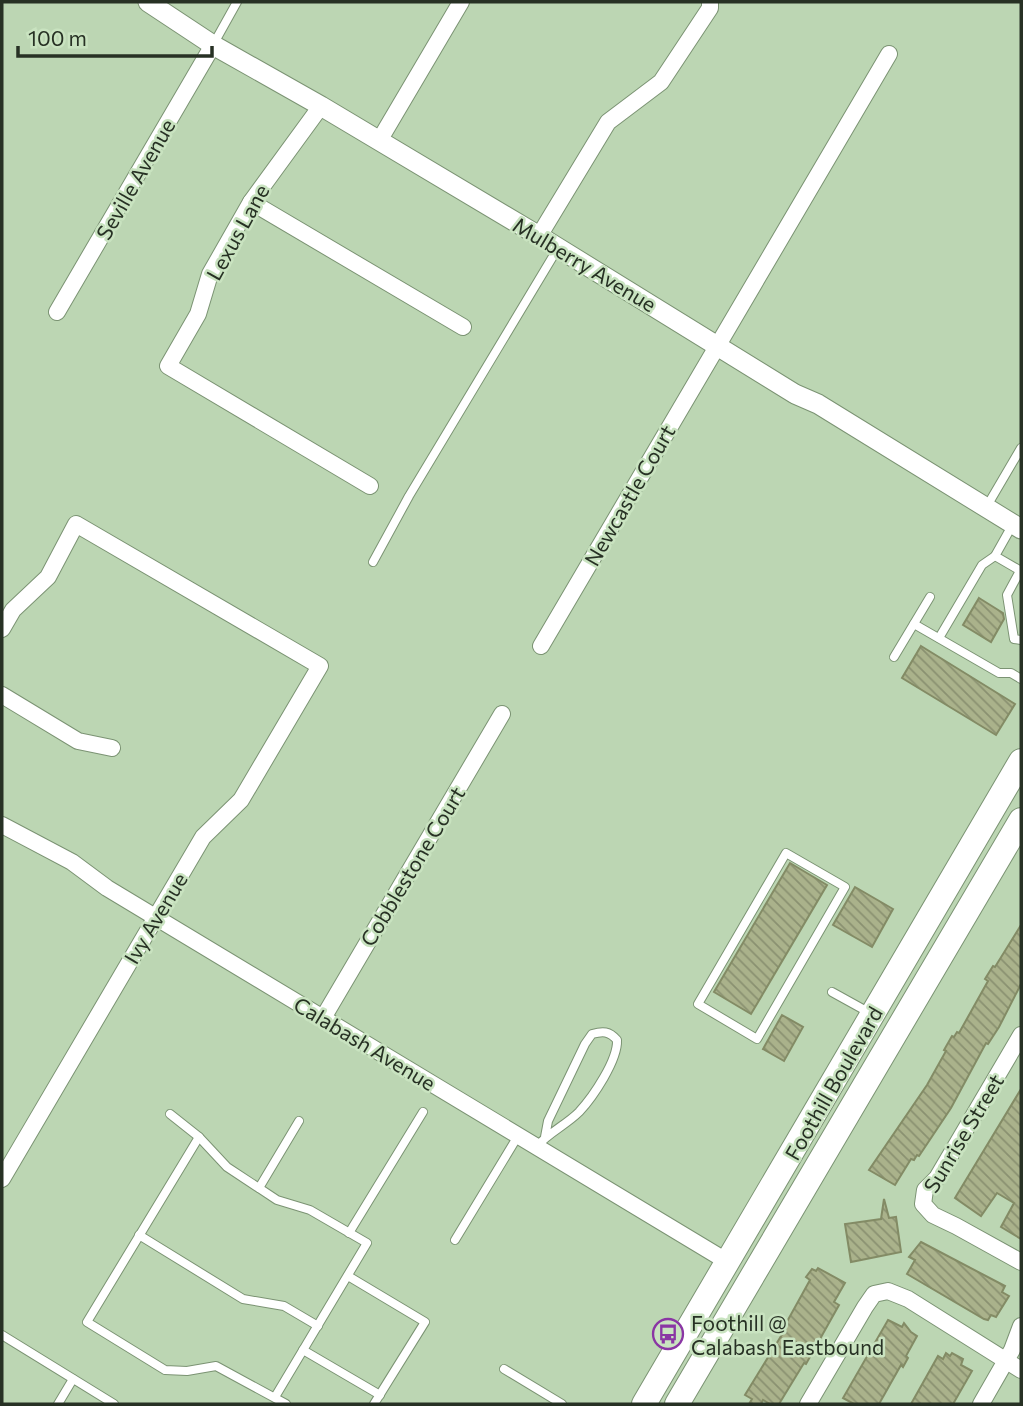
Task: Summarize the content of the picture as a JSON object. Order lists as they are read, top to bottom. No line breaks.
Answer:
{"streets":{"main road":["Foothill Boulevard"],"street":["Seville Avenue","Lexus Lane","Mulberry Avenue","Newcastle Court","Cobblestone Court","Ivy Avenue","Calabash Avenue","Sunrise Street"]},"crossings":[["Seville Avenue","Mulberry Avenue"],["Lexus Lane","Mulberry Avenue"],["Mulberry Avenue","Newcastle Court"],["Cobblestone Court","Calabash Avenue"],["Ivy Avenue","Calabash Avenue"],["Calabash Avenue","Foothill Boulevard"]],"places":{"bus stop":["Foothill @ Calabash Eastbound"]},"scale_bar":"100 m"}
